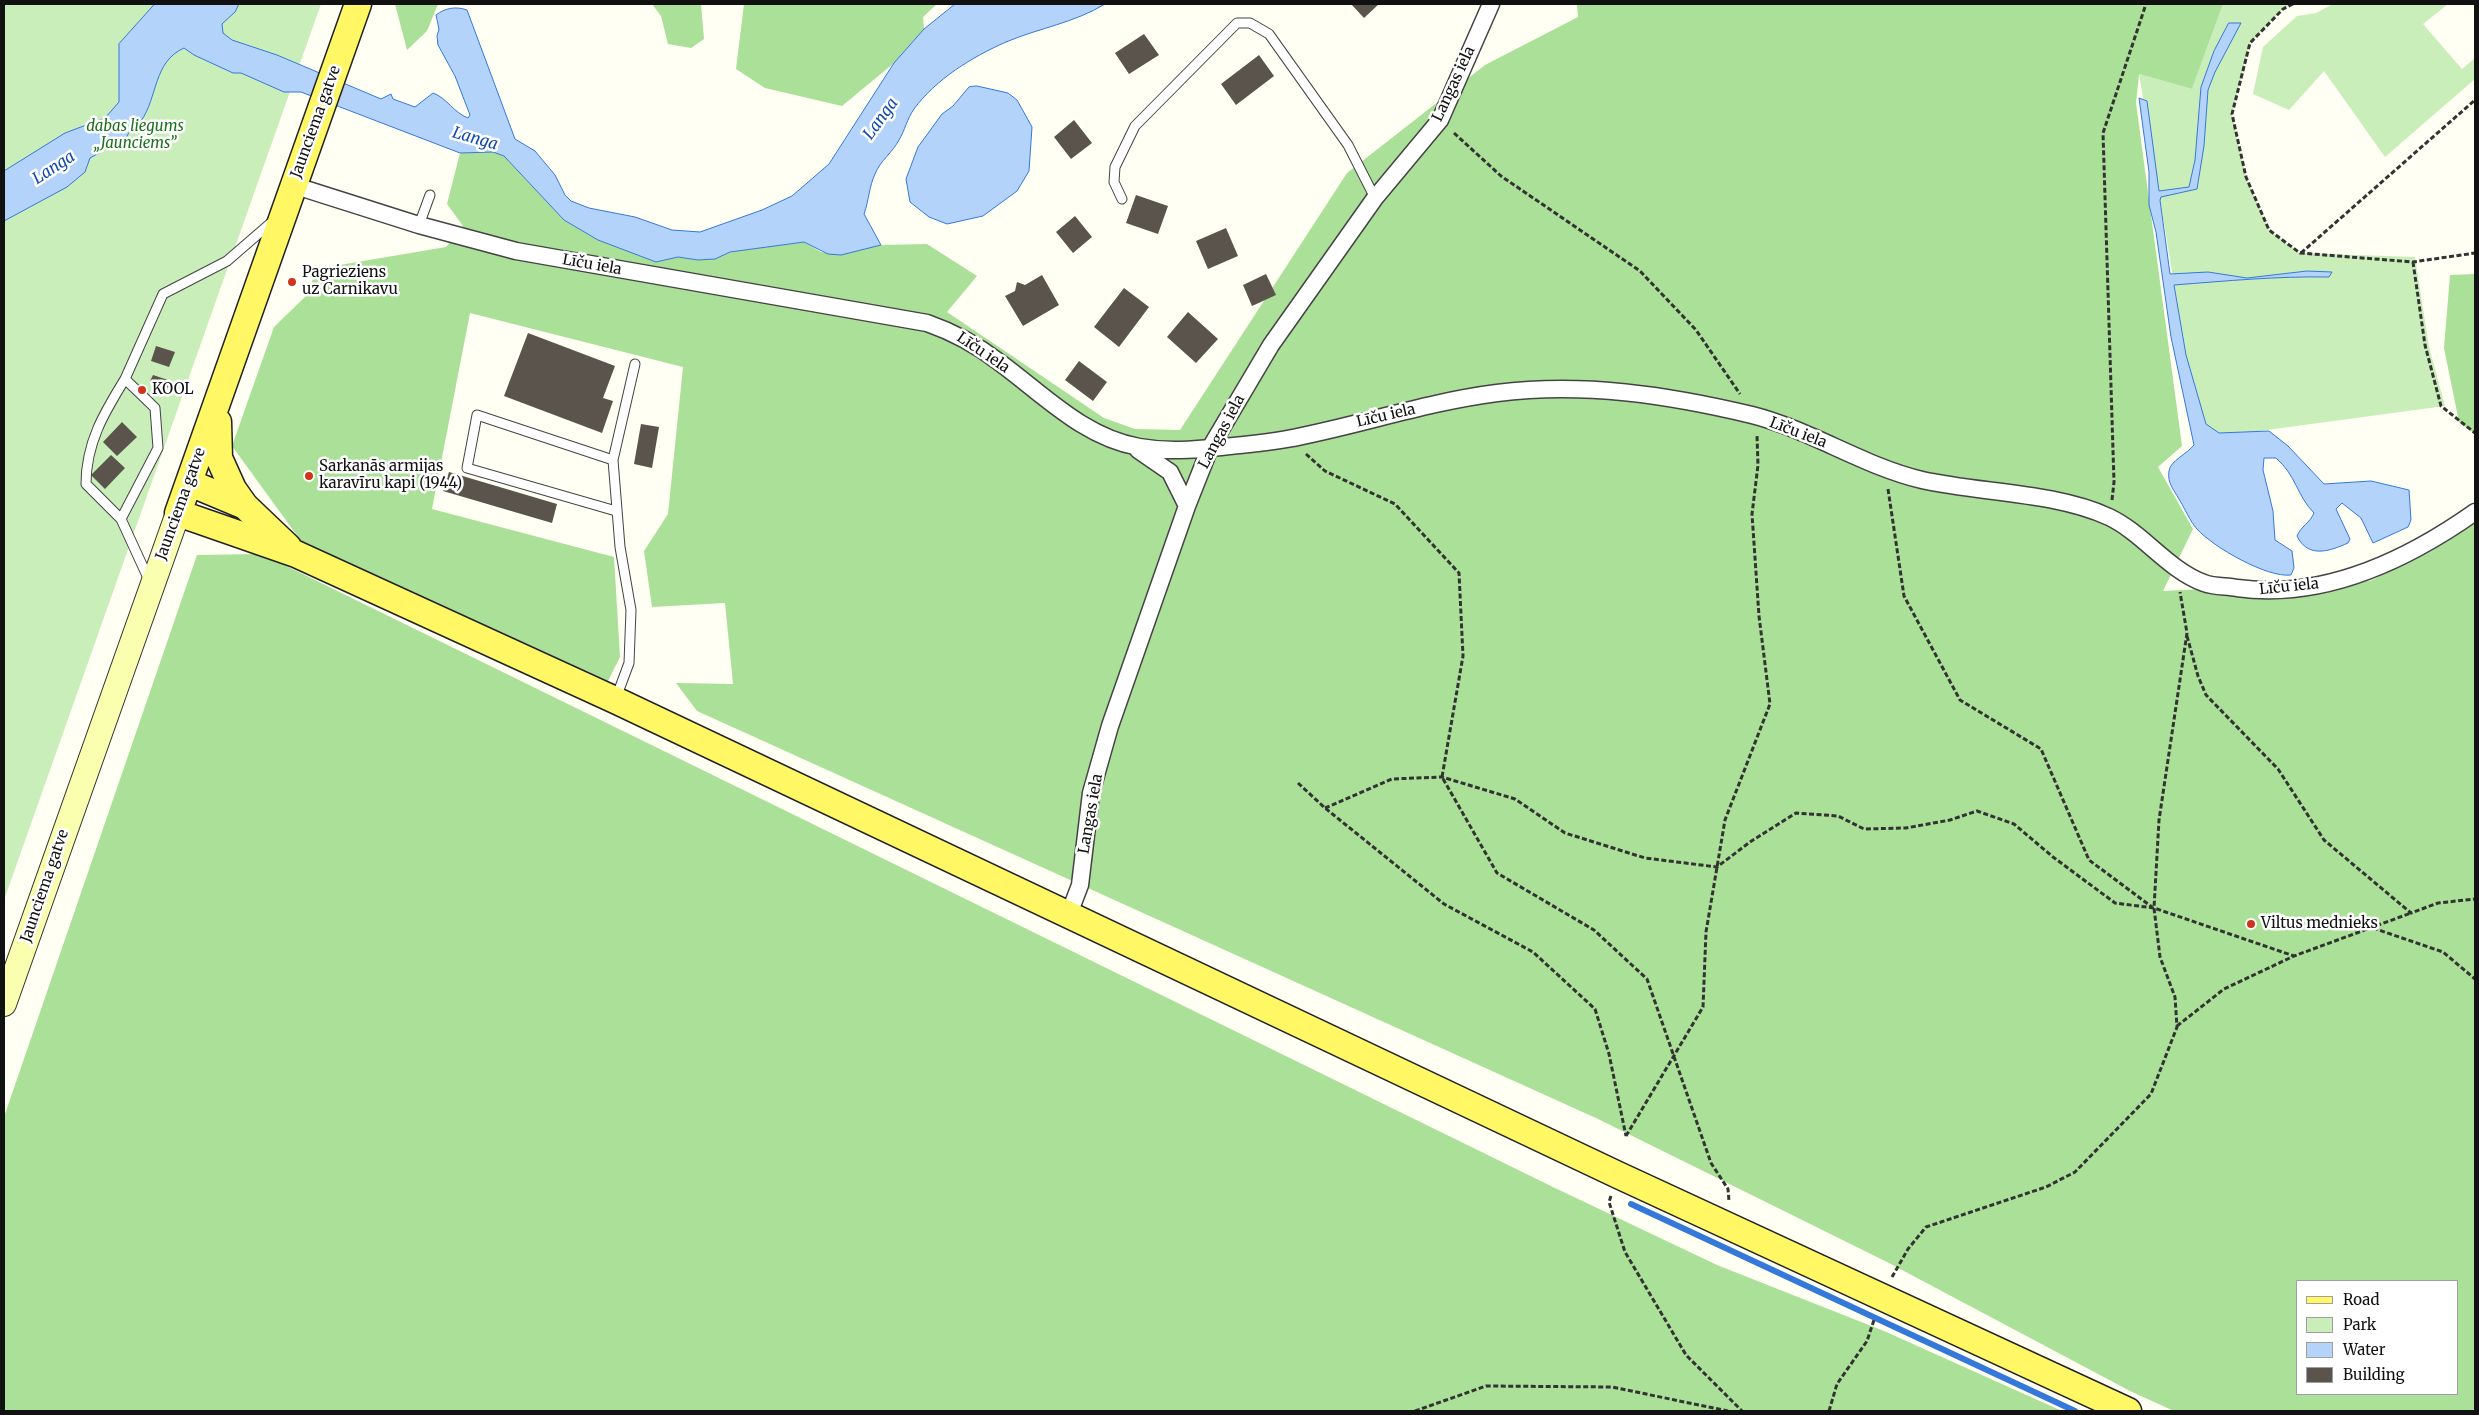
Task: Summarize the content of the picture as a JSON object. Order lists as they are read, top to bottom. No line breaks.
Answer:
{"streets":{"main road":["Jaunciema gatve"],"street":["Langas iela","Līču iela"]},"crossings":[["Langas iela","Līču iela"],["Jaunciema gatve","Līču iela"]],"water":["Langa"],"parks":["dabas liegums „Jaunciems”"],"places":["Pagrieziens uz Carnikavu","KOOL","Sarkanās armijas karavīru kapi (1944)","Viltus mednieks"],"legend":["Road","Park","Water","Building"]}
